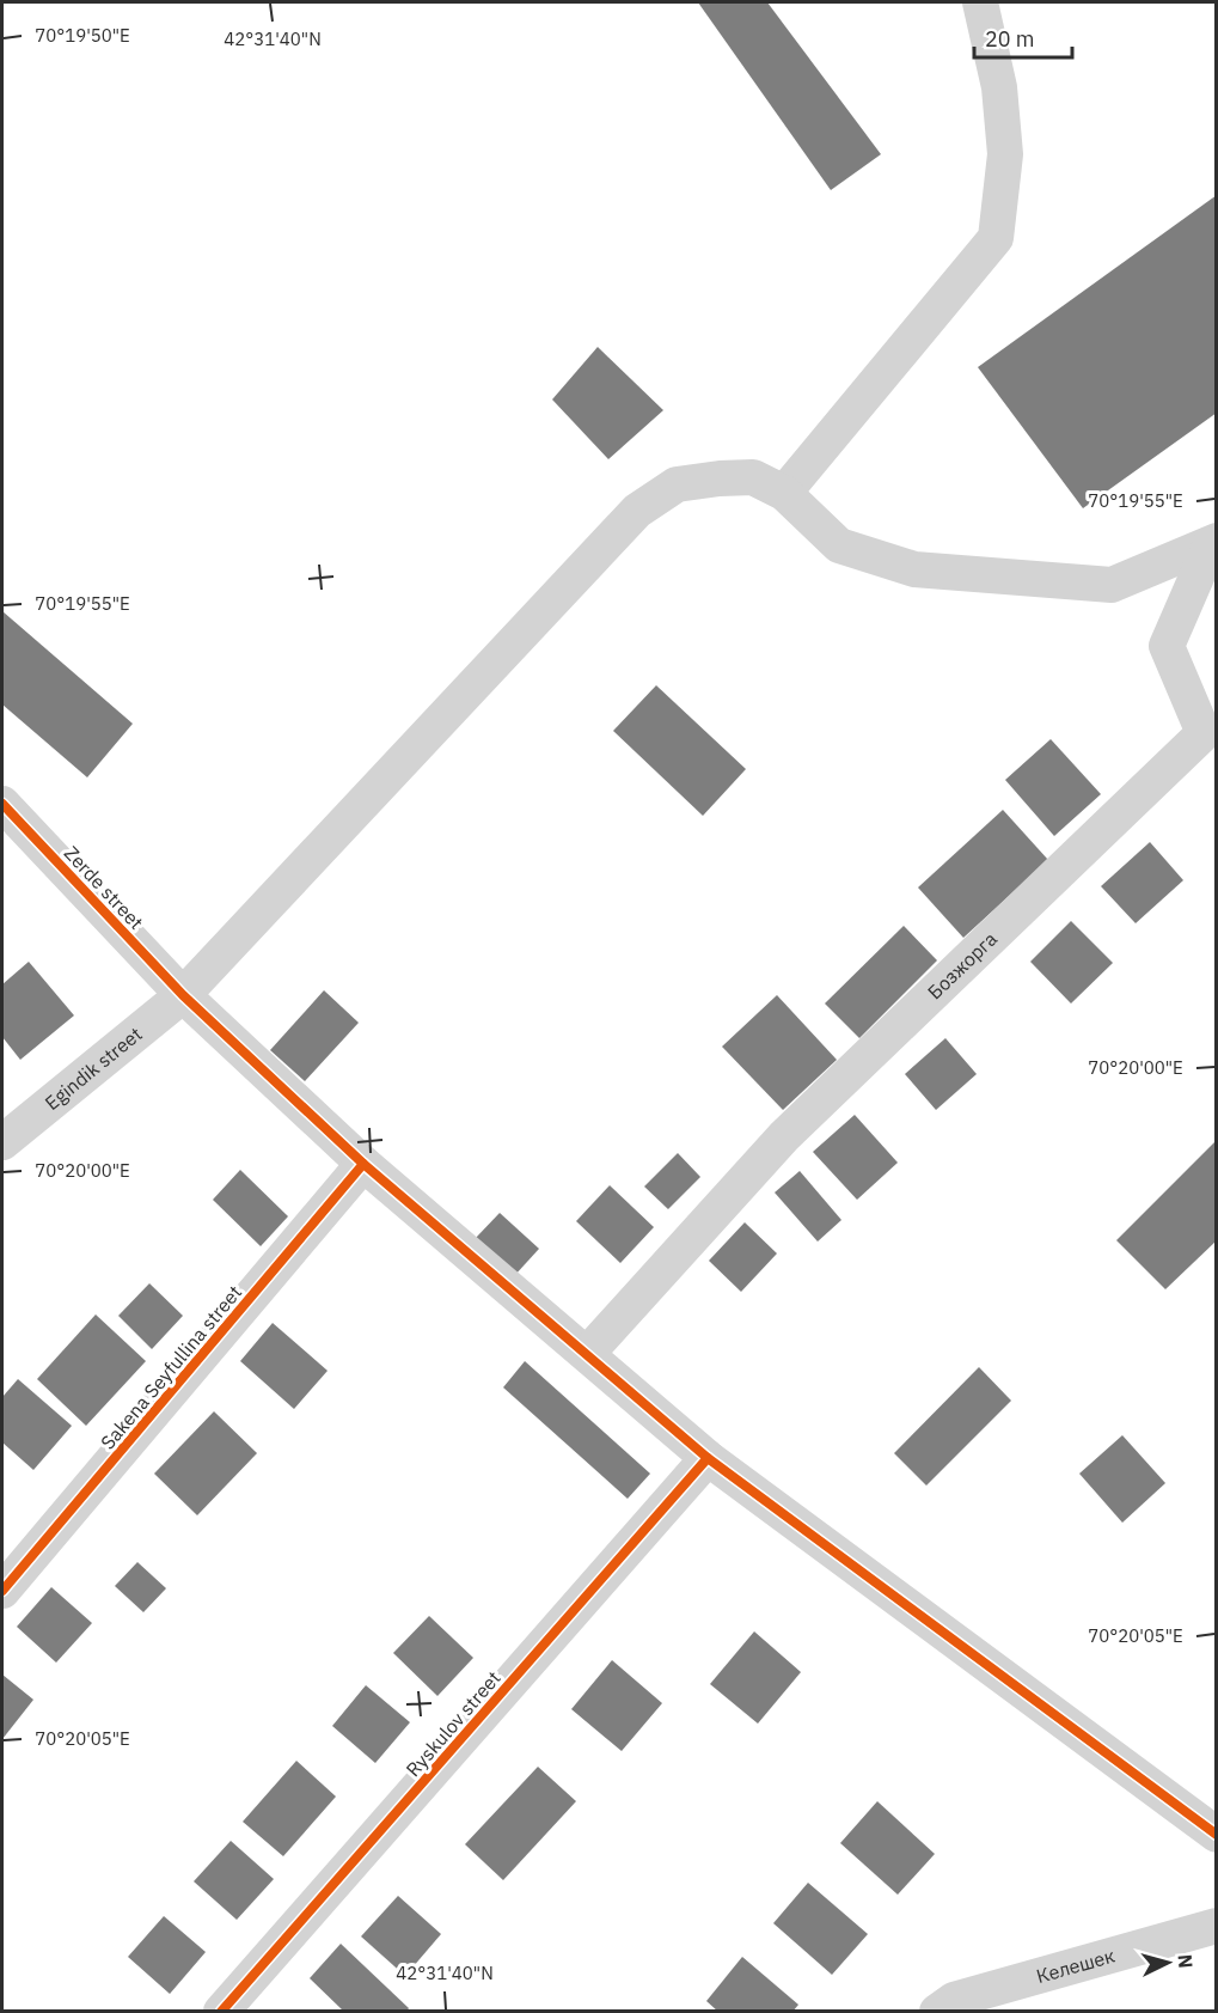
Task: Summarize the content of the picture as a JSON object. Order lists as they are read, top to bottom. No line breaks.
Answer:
{"streets":{"street":["Zerde street","Бозжорга","Egindik street","Sakena Seyfullina street","Ryskulov street","Келешек"]},"crossings":[["Zerde street","Бозжорга"],["Zerde street","Egindik street"],["Zerde street","Sakena Seyfullina street"],["Zerde street","Ryskulov street"],["Бозжорга","Egindik street"]],"scale_bar":"20 m","north":"right","coordinates":["70°19'50\"E","42°31'40\"N","70°19'55\"E","70°20'00\"E","70°20'05\"E"]}
